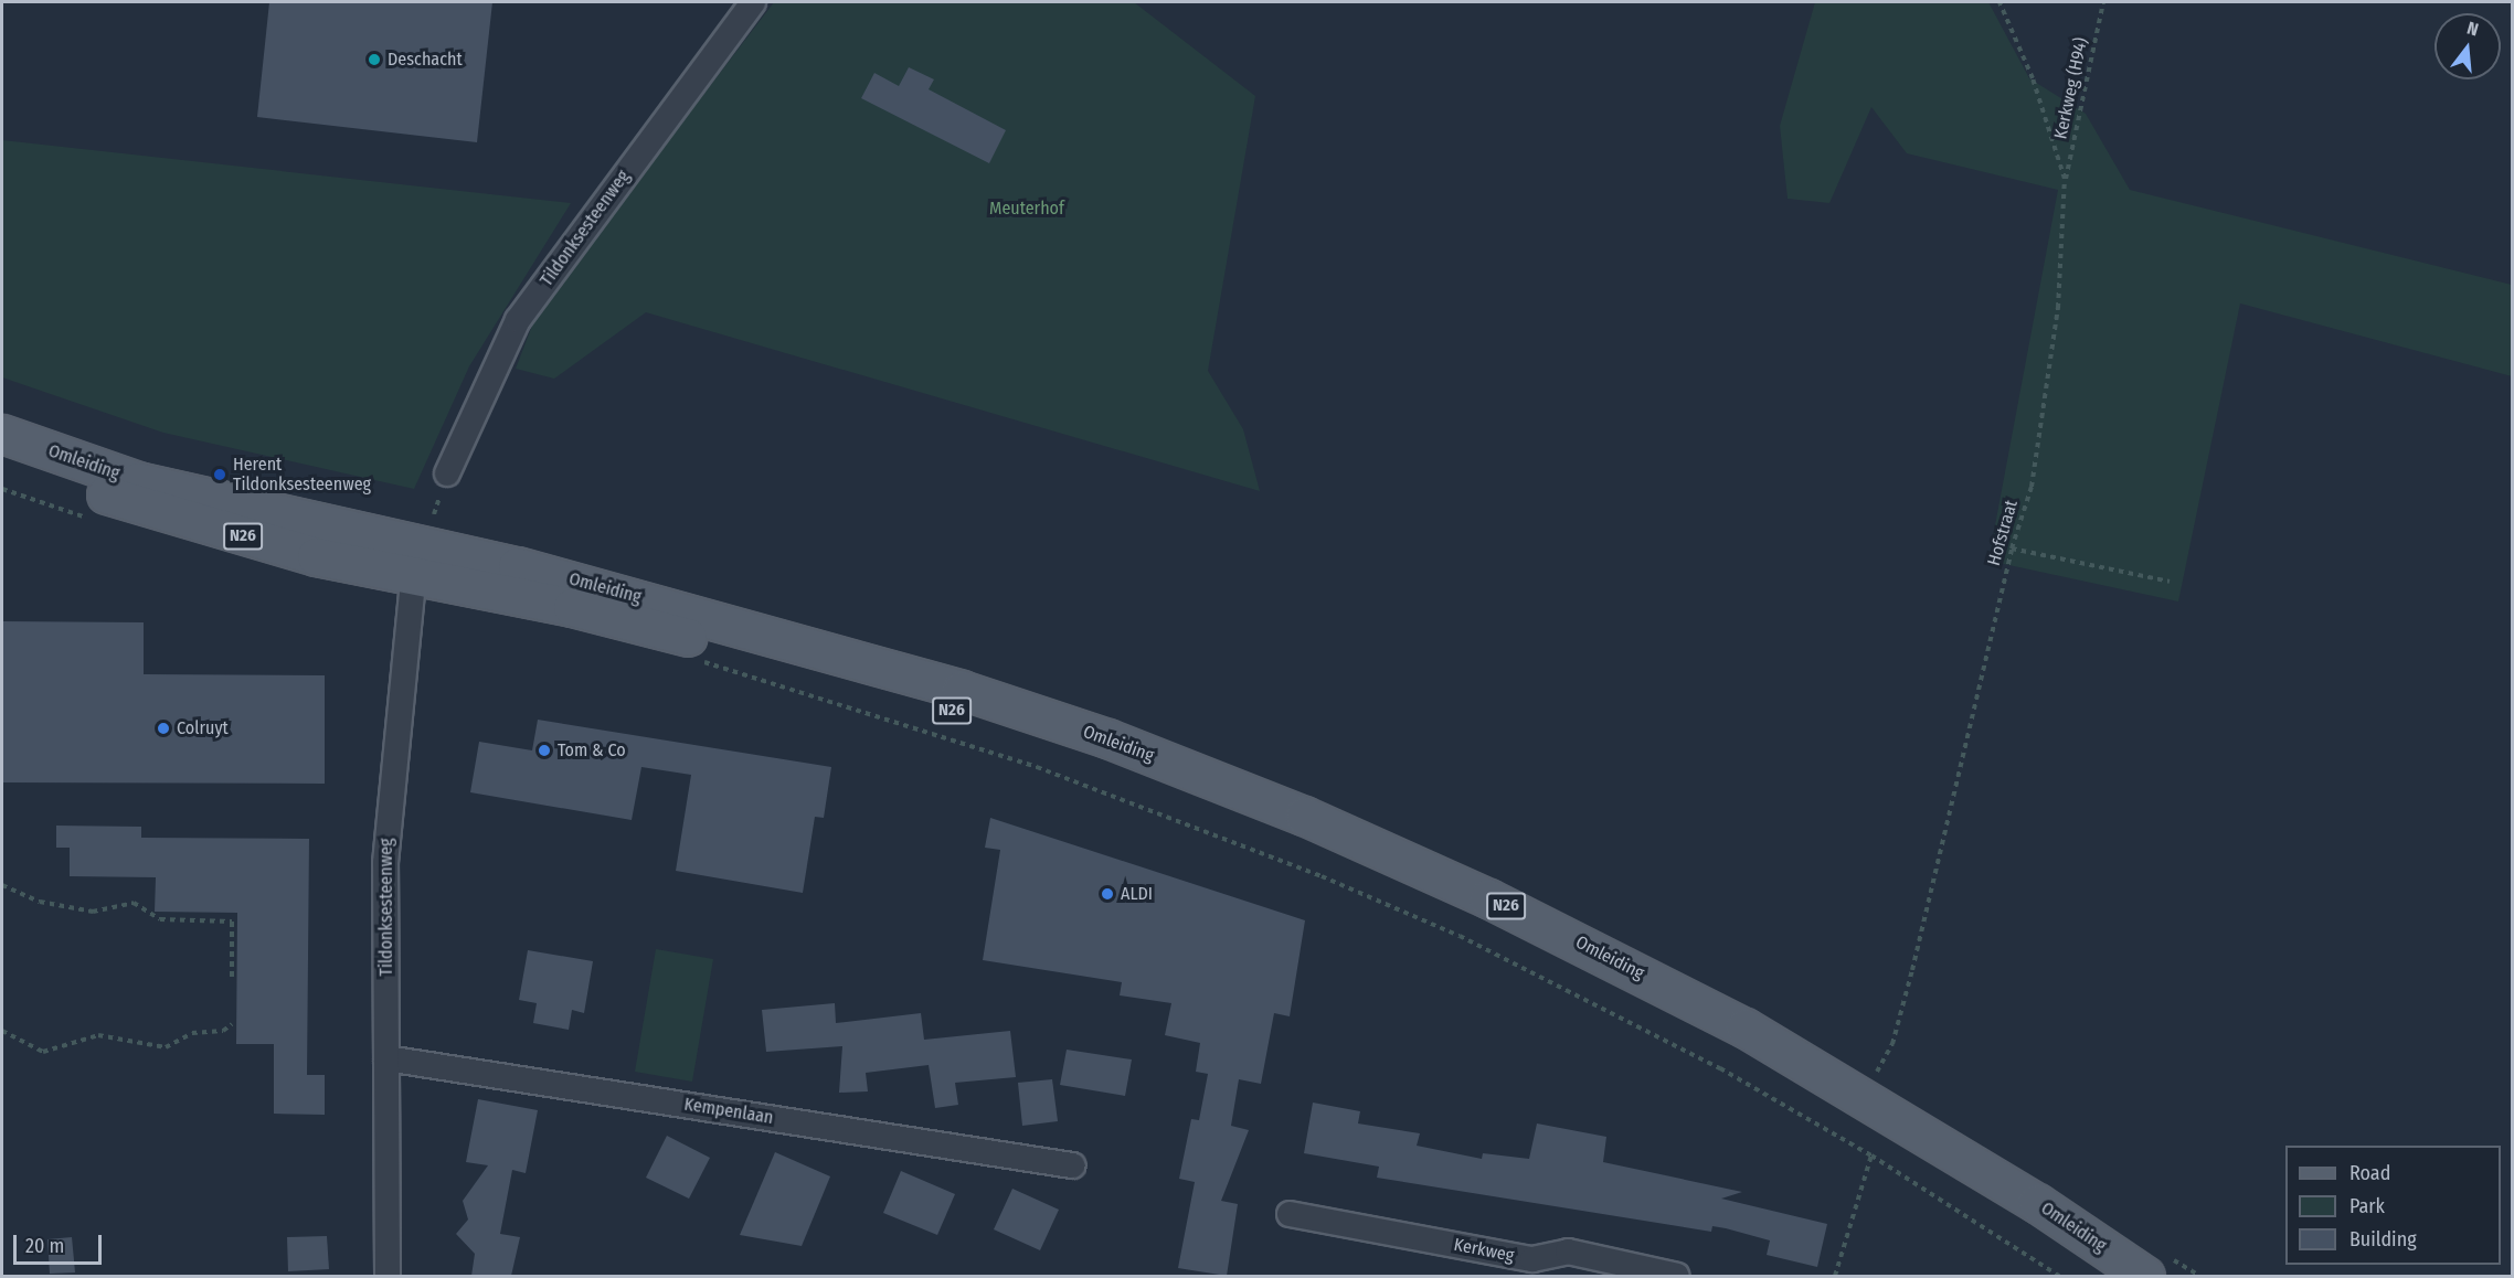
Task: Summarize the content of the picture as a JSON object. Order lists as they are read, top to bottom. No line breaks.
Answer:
{"streets":{"main road":["Omleiding","N26"],"street":["Tildonksesteenweg","Kempenlaan","Kerkweg"],"path":["Kerkweg (H94)","Hofstraat"]},"crossings":[["Kerkweg (H94)","Hofstraat"],["Tildonksesteenweg","Omleiding"],["Tildonksesteenweg","Kempenlaan"]],"parks":["Meuterhof"],"places":["Deschacht","Herent Tildonksesteenweg","Colruyt","Tom & Co","ALDI"],"legend":["Road","Park","Building"],"scale_bar":"20 m","north":"top"}
